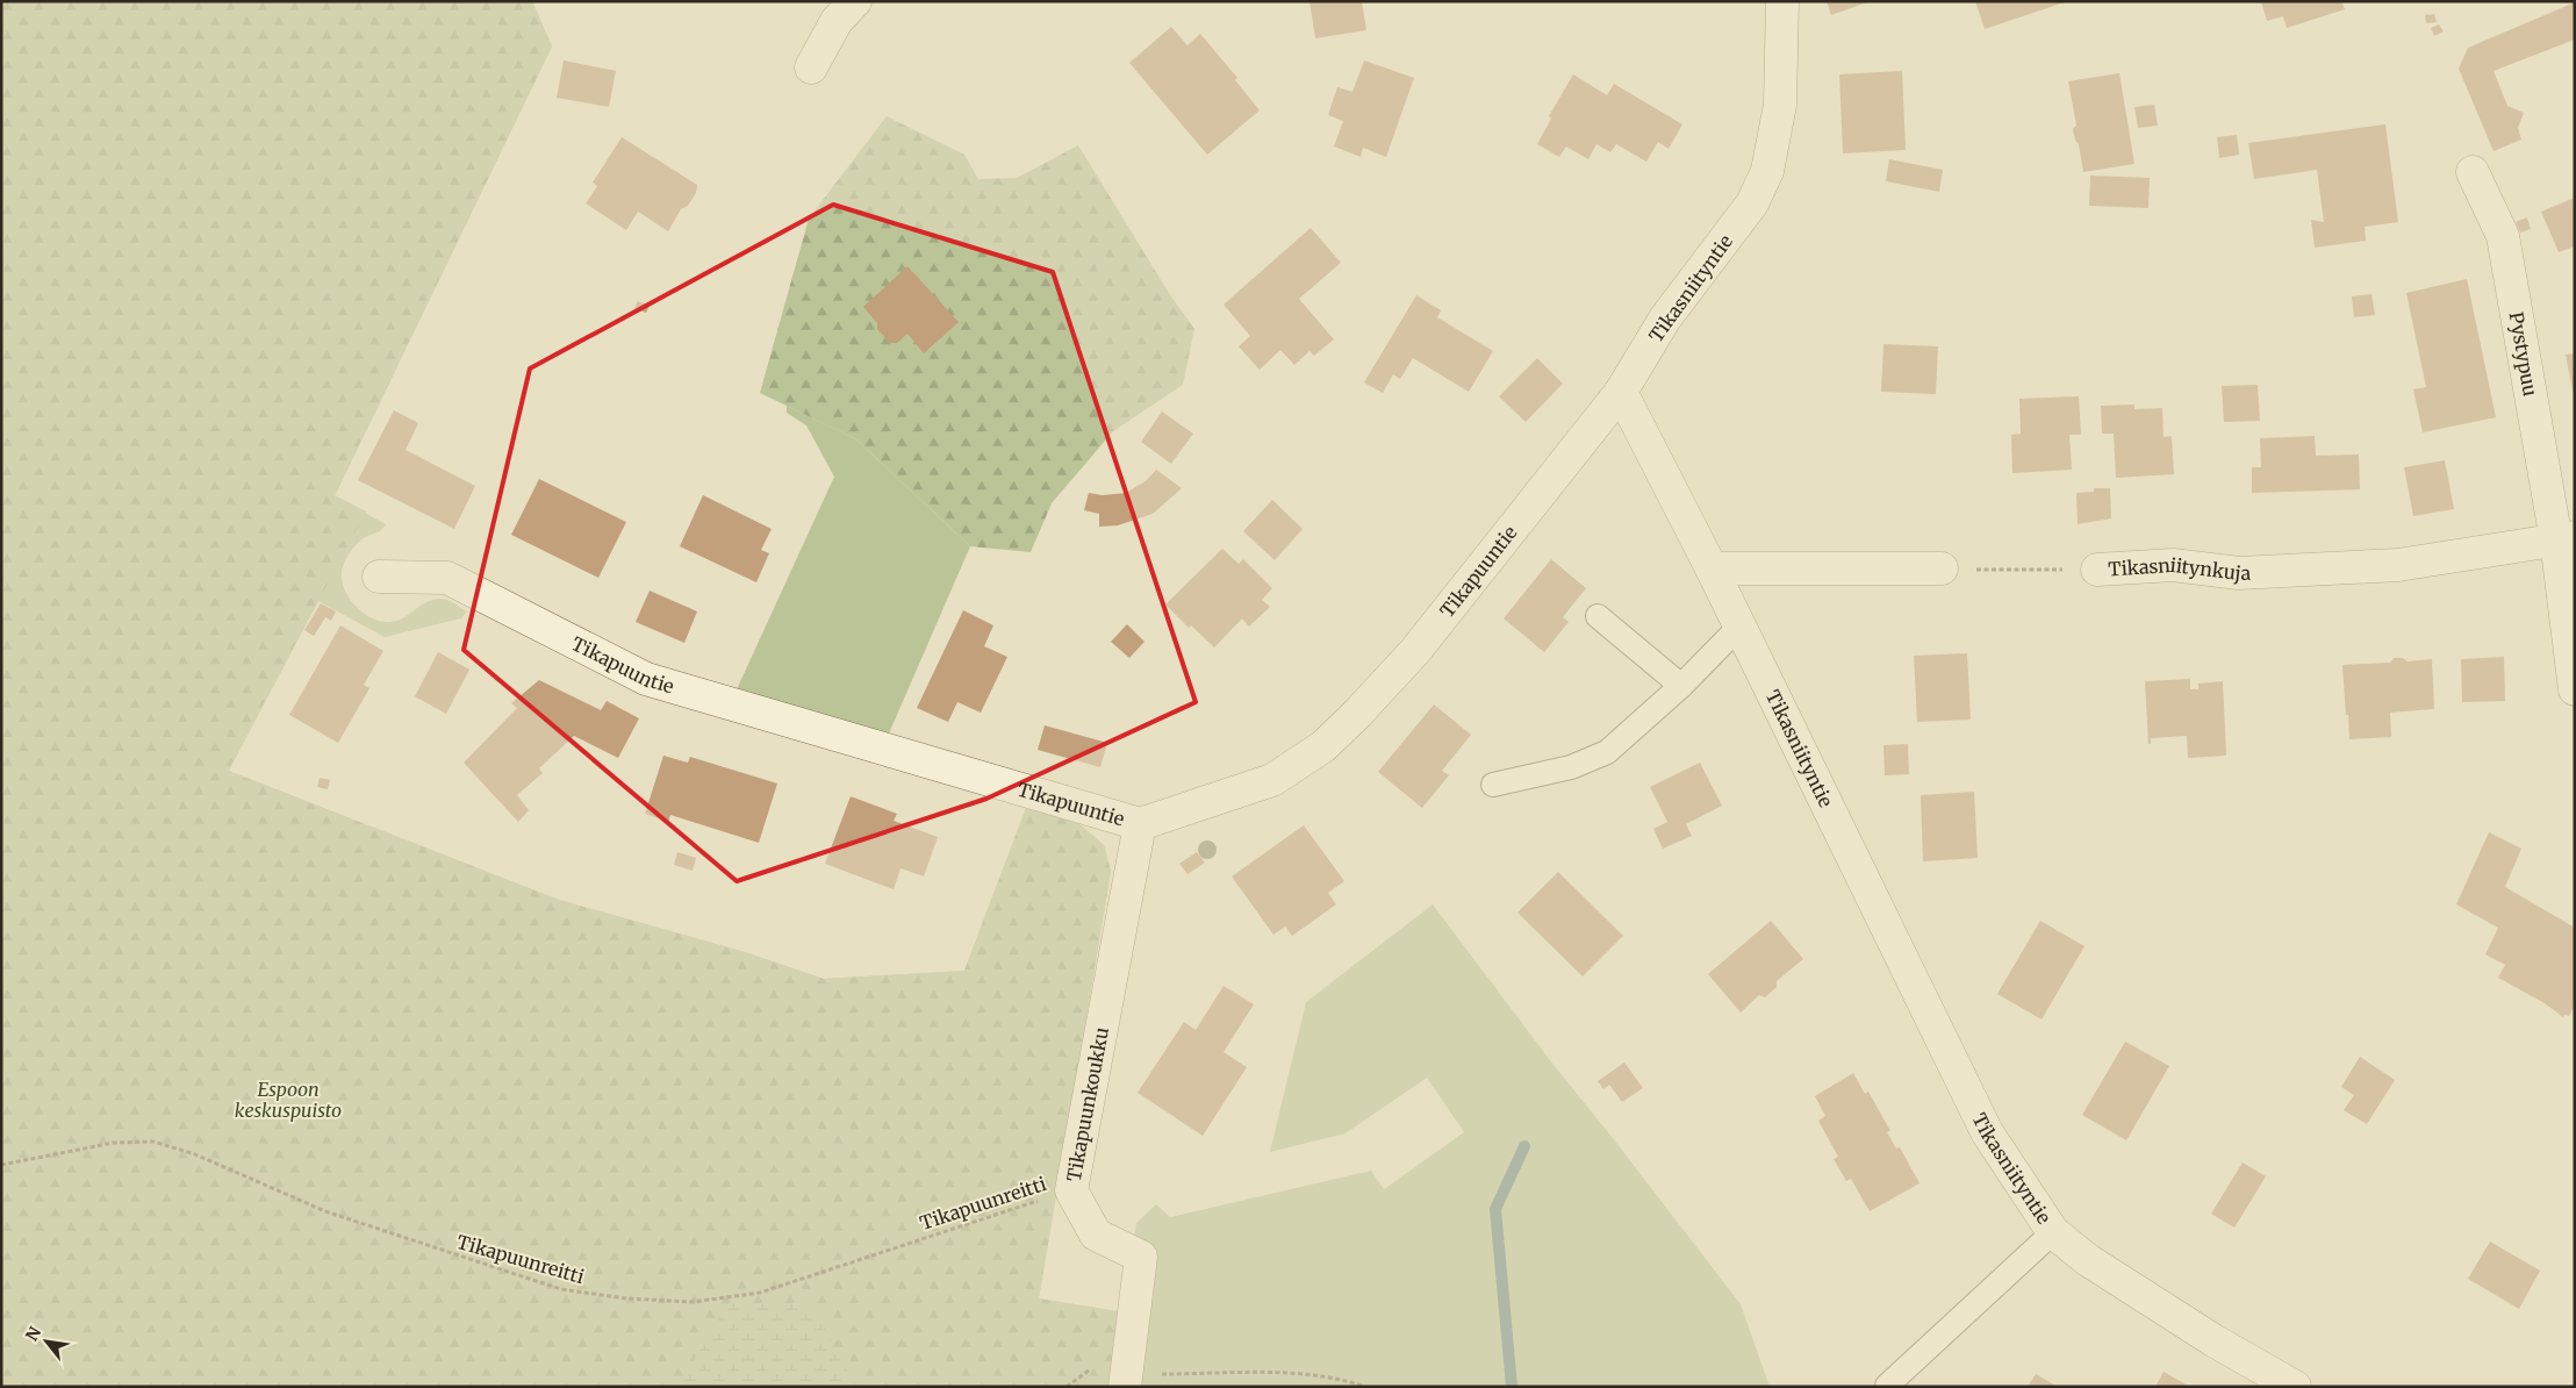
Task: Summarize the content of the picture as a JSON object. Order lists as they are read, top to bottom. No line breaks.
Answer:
{"streets":{"street":["Tikasniityntie","Pystypuu","Tikasniitynkuja","Tikapuuntie","Tikapuunkoukku"],"path":["Tikapuunreitti"]},"crossings":[["Tikasniityntie","Tikapuuntie"],["Pystypuu","Tikasniitynkuja"],["Tikapuuntie","Tikapuunkoukku"],["Tikapuunkoukku","Tikapuunreitti"]],"parks":["Espoon keskuspuisto"],"north":"top left"}
